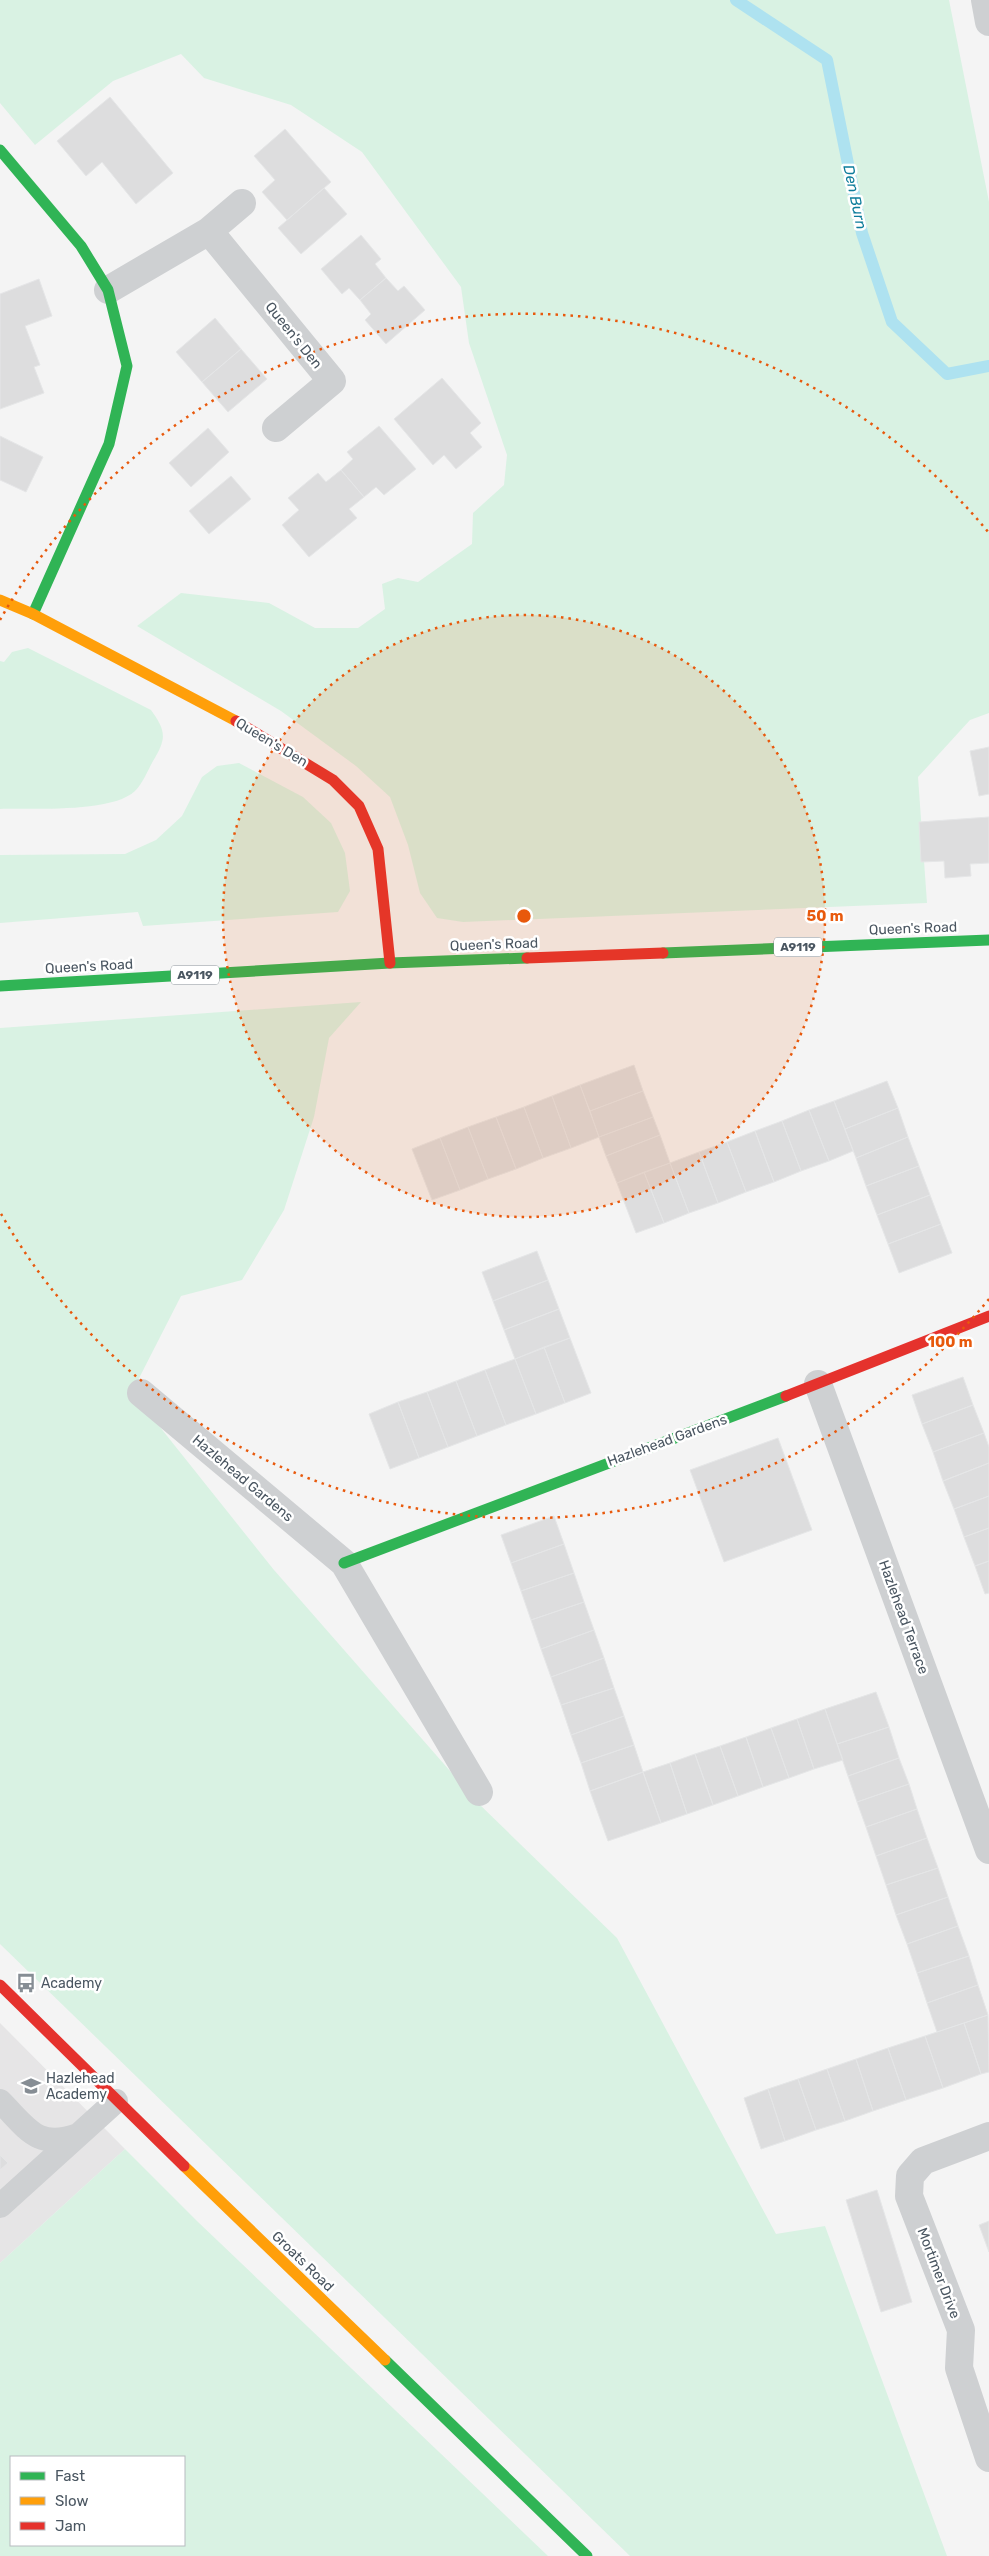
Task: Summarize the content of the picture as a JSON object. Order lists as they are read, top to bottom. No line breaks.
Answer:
{"streets":{"street":["Queen's Den","Queen's Road","A9119","Hazlehead Gardens","Hazlehead Terrace","Groats Road","Mortimer Drive"]},"crossings":[["Queen's Den","Queen's Road"],["Hazlehead Gardens","Hazlehead Terrace"]],"water":["Den Burn"],"places":{"bus stop":["Academy"],"school or university":["Hazlehead Academy"]},"legend":["Fast","Slow","Jam"],"rings":["50 m","100 m"]}
